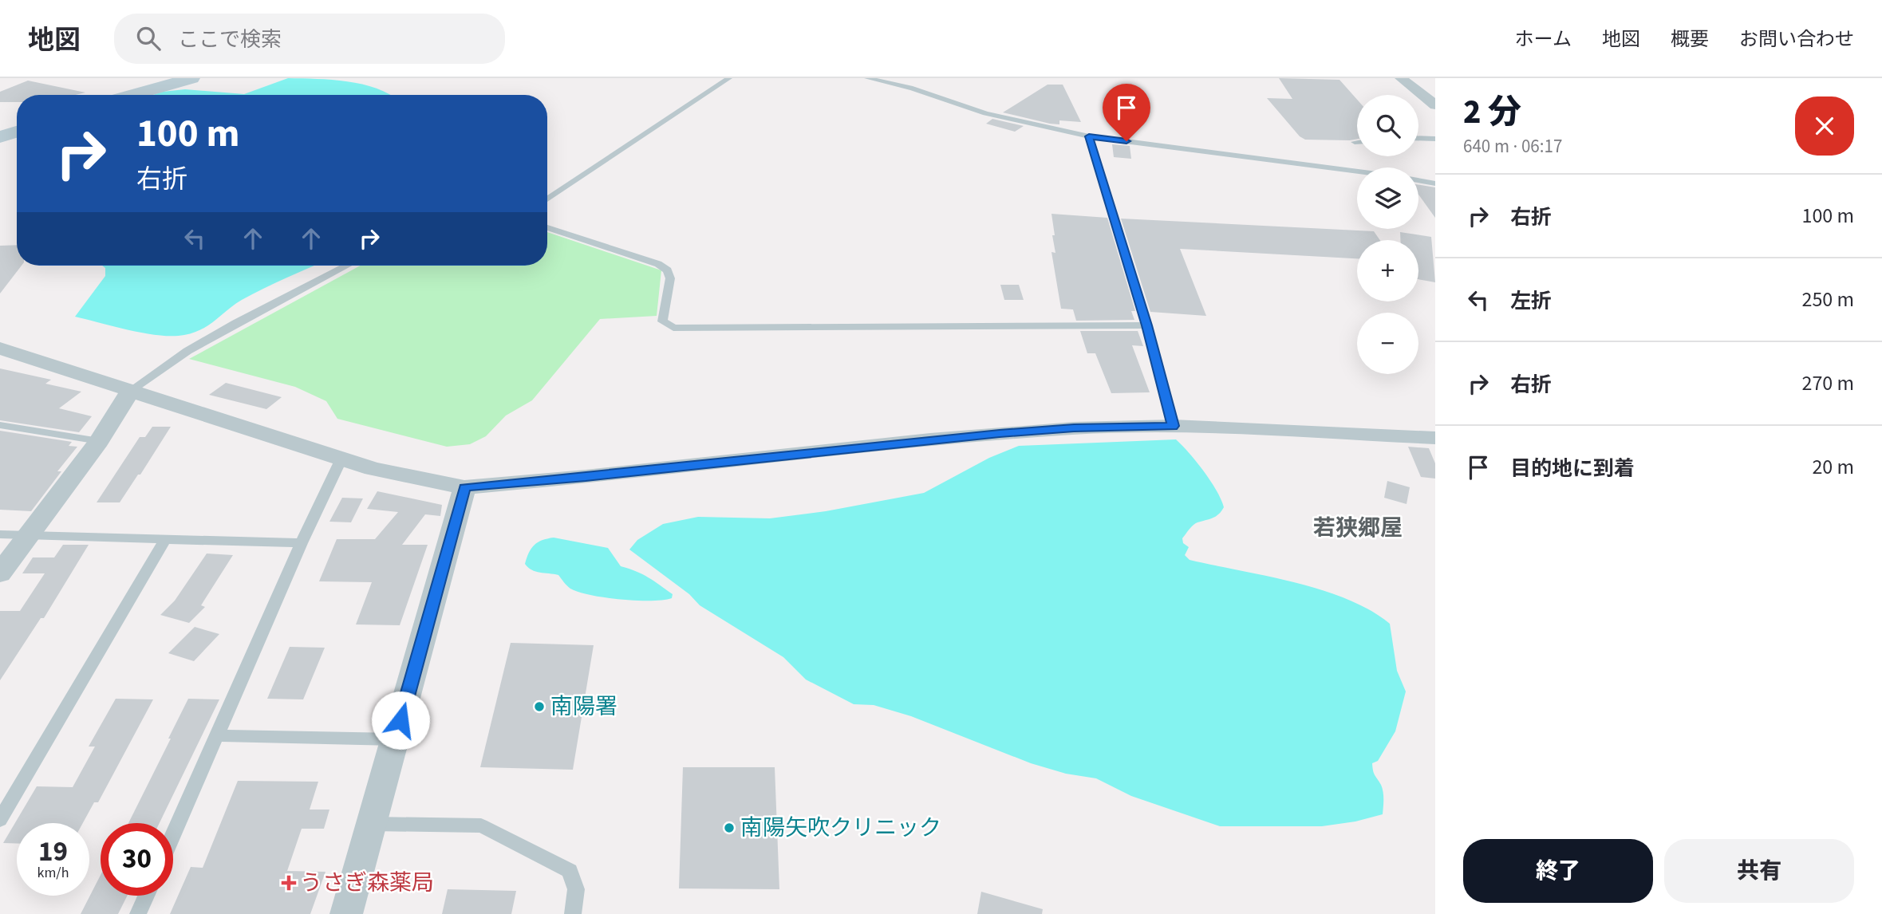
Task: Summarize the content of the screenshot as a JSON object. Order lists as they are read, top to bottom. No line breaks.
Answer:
{"districts":["若狭郷屋"],"places":{"other":["南陽署","南陽矢吹クリニック"],"health":["うさぎ森薬局"]},"page":{"header":"地図","search":"ここで検索","nav":["ホーム","地図","概要","お問い合わせ"],"heading":["2 分","640 m · 06:17"],"map_buttons":["+","−"],"turn":["100 m","右折"],"list":[{"name":"右折","value":"100 m"},{"name":"左折","value":"250 m"},{"name":"右折","value":"270 m"},{"name":"目的地に到着","value":"20 m"}],"speed":"19 km/h","limit":"30","buttons":["終了","共有"]}}
